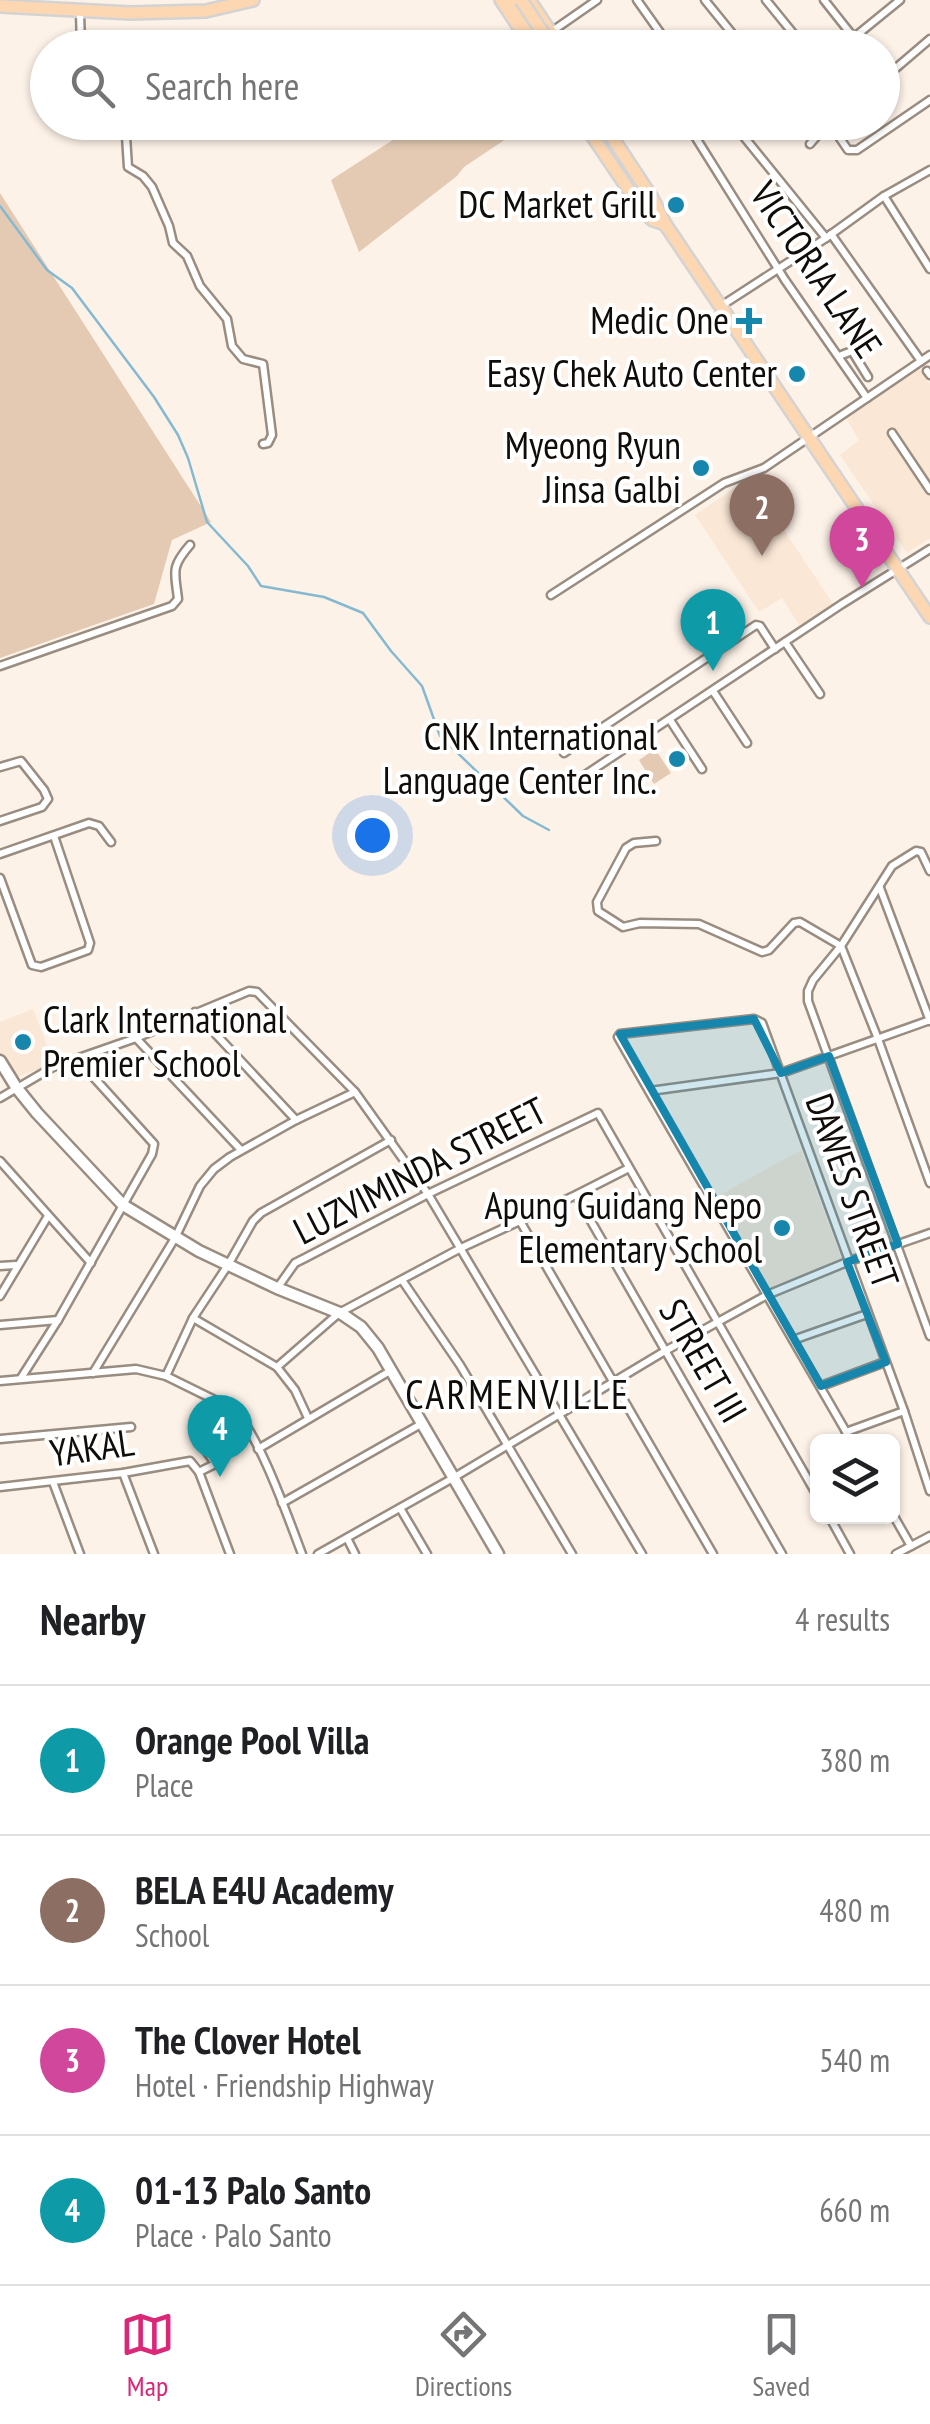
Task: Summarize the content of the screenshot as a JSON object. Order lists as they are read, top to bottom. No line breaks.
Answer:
{"streets":{"street":["VICTORIA LANE","LUZVIMINDA STREET","DAWES STREET","STREET III","YAKAL"]},"districts":["CARMENVILLE"],"places":{"other":["DC Market Grill","Easy Chek Auto Center","Myeong Ryun Jinsa Galbi","CNK International Language Center Inc.","Clark International Premier School","Apung Guidang Nepo Elementary School"],"health":["Medic One"]},"page":{"search":"Search here","pins":["2","3","1","4"],"heading":["Nearby","4 results"],"list":[{"mark":"1","name":"Orange Pool Villa","note":"Place","value":"380 m"},{"mark":"2","name":"BELA E4U Academy","note":"School","value":"480 m"},{"mark":"3","name":"The Clover Hotel","note":"Hotel · Friendship Highway","value":"540 m"},{"mark":"4","name":"01-13 Palo Santo","note":"Place · Palo Santo","value":"660 m"}],"nav":["Map","Directions","Saved"]}}
